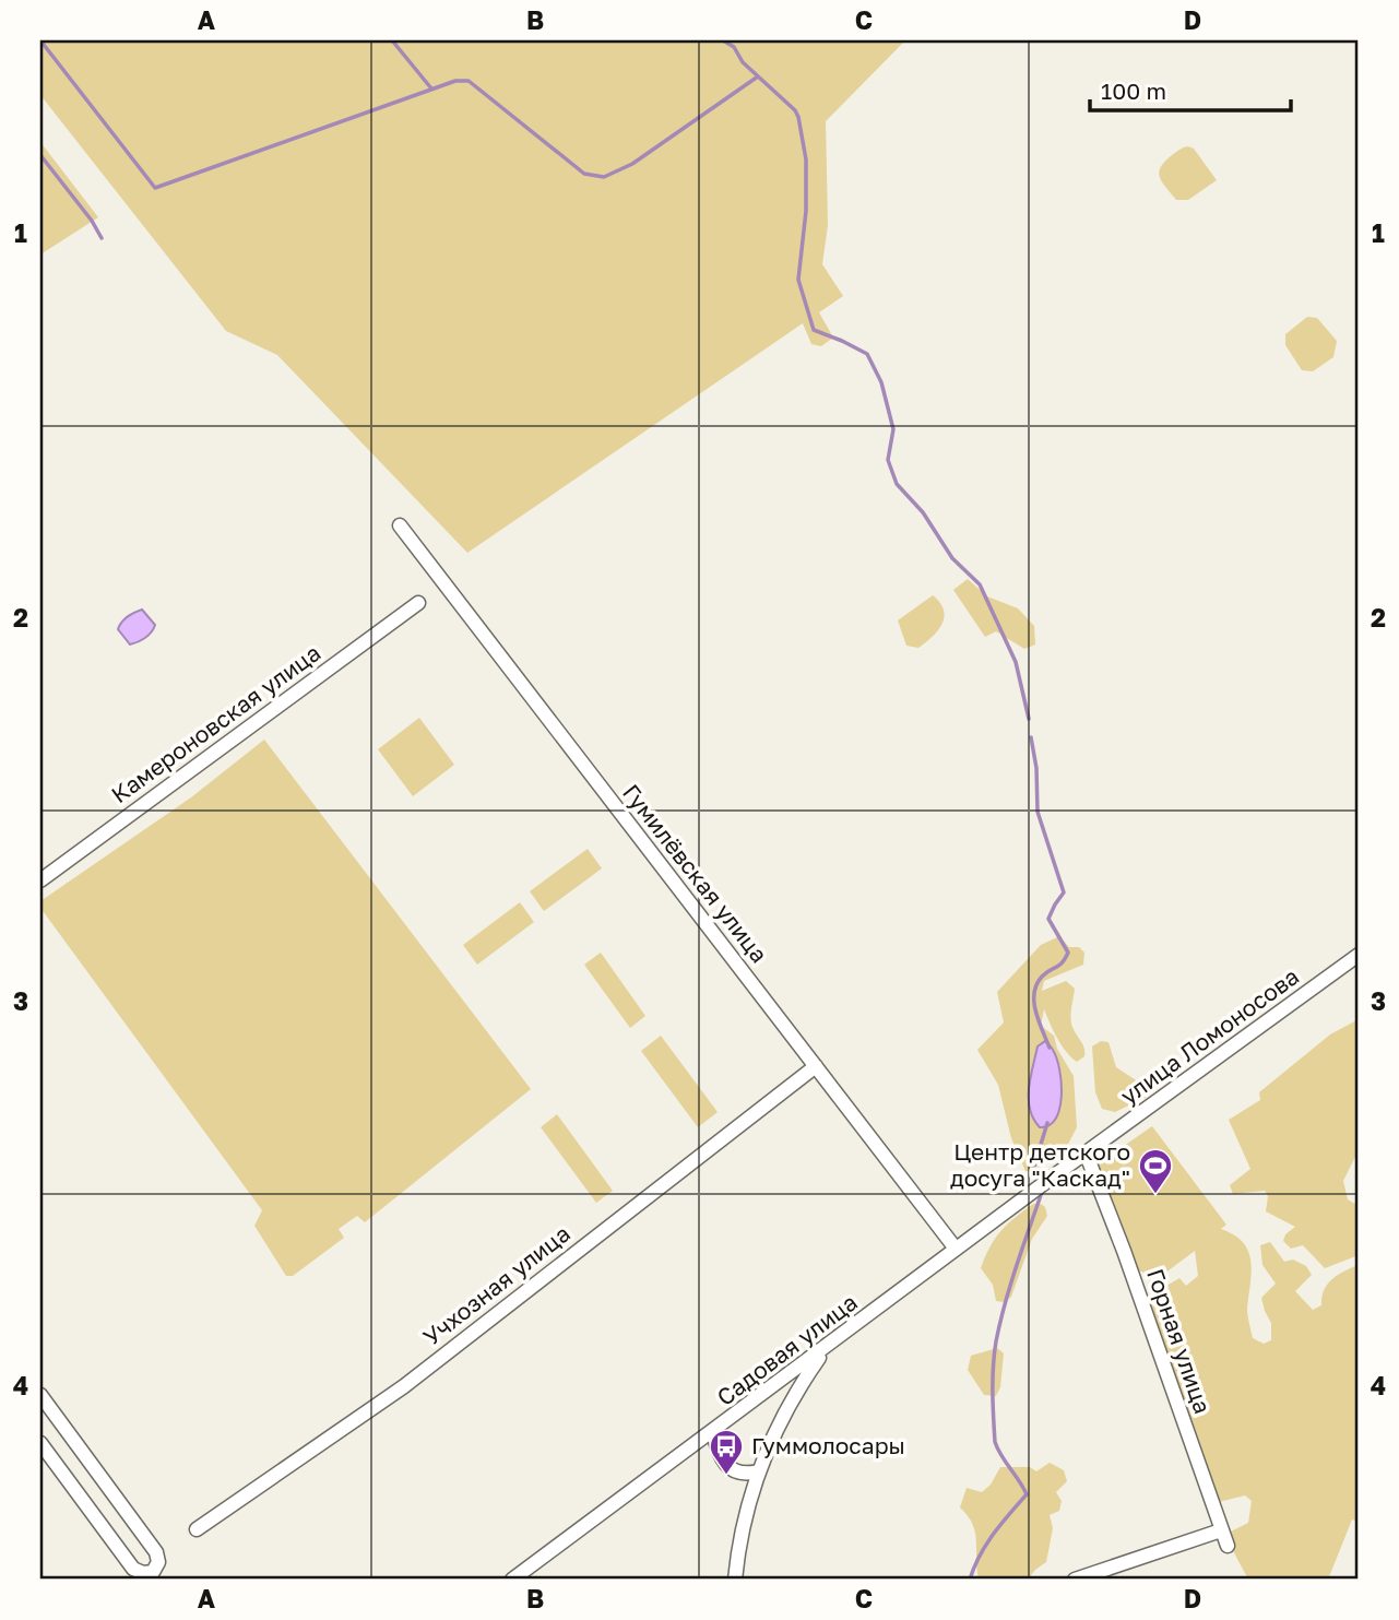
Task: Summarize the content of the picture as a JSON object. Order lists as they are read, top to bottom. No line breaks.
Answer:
{"streets":{"street":["Камероновская улица","Гумилёвская улица","улица Ломоносова","Учхозная улица","Горная улица","Садовая улица"]},"crossings":[["Гумилёвская улица","Учхозная улица"],["Гумилёвская улица","Садовая улица"],["улица Ломоносова","Горная улица"],["улица Ломоносова","Садовая улица"],["Горная улица","Садовая улица"]],"places":{"sports":["Центр детского досуга \"Каскад\""],"bus stop":["Гуммолосары"]},"scale_bar":"100 m","grid":{"columns":["A","B","C","D"],"rows":["1","2","3","4"]}}
